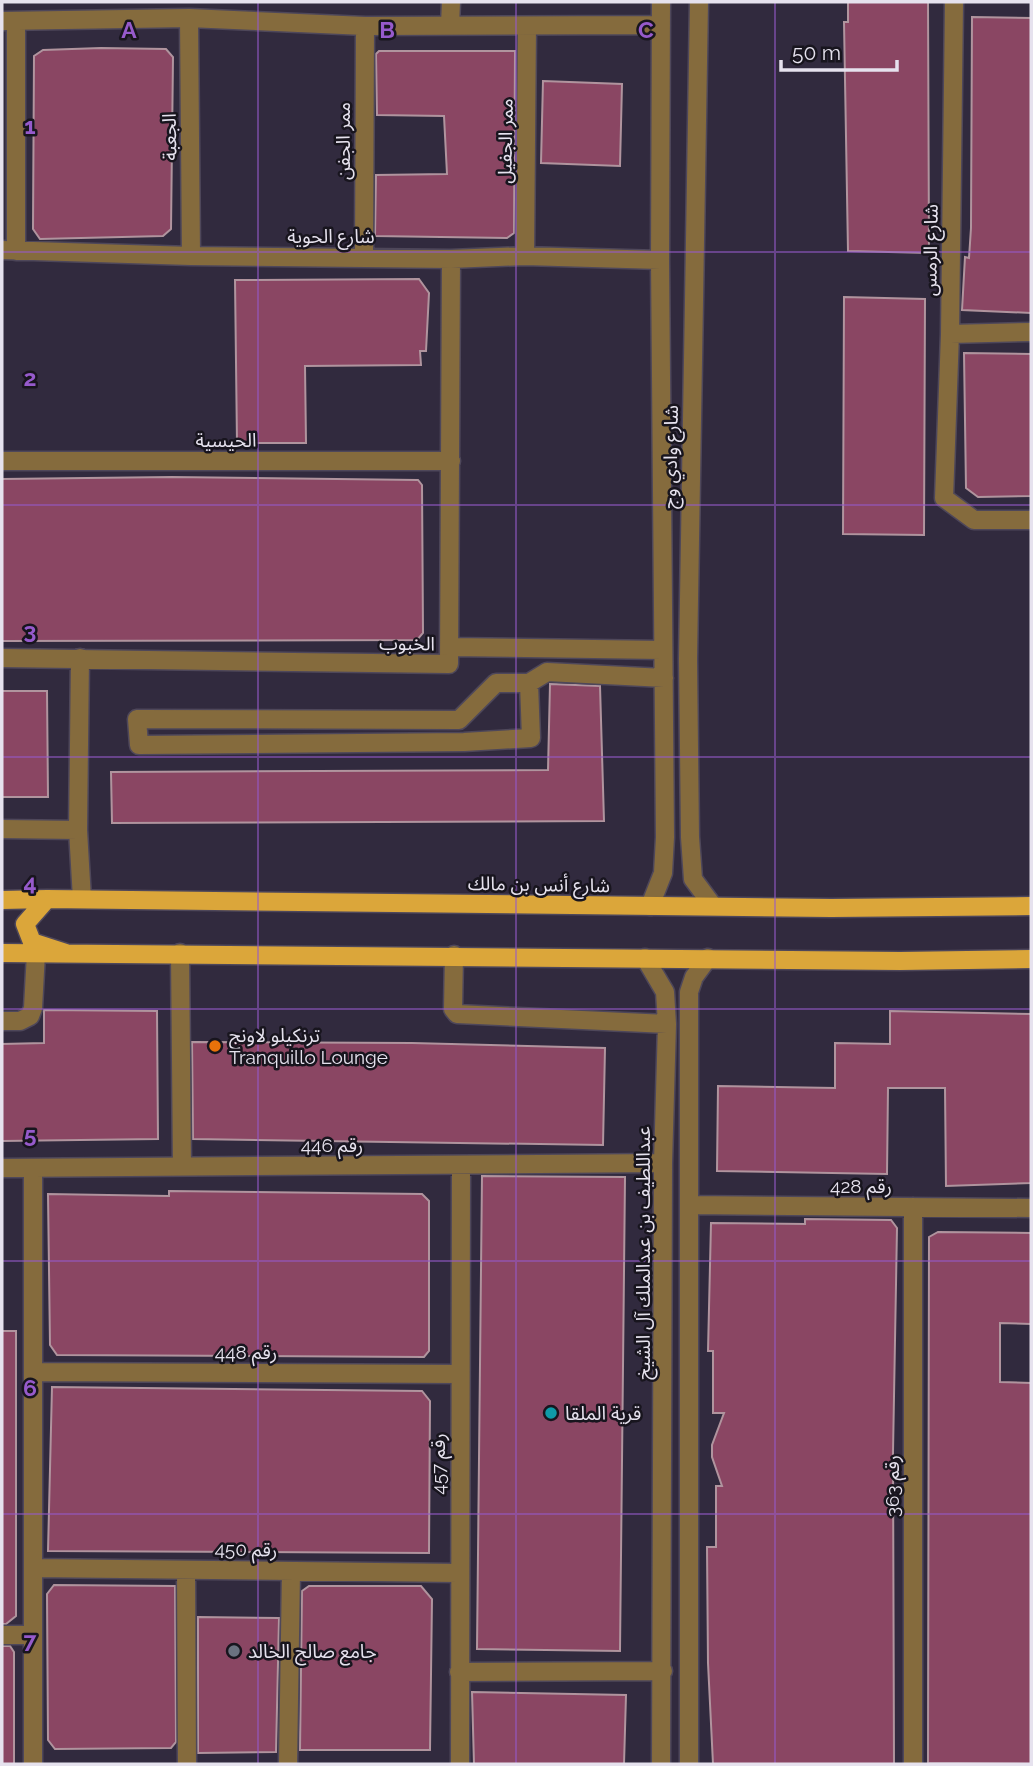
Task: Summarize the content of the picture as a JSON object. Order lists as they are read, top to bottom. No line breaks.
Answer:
{"streets":{"main road":["شارع أنس بن مالك"],"street":["الجعبة","ممر الجفن","ممر الجفيل","شارع الحوية","شارع الرمس","الحيسية","شارع وادي وج","الخبوب","رقم 446","رقم 428","عبداللطيف بن عبدالملك آل الشيخ","رقم 448","رقم 457","رقم 363","رقم 450"]},"crossings":[["الجعبة","شارع الحوية"],["ممر الجفن","شارع الحوية"],["ممر الجفيل","شارع الحوية"],["شارع الحوية","شارع وادي وج"],["شارع الحوية","الخبوب"],["الحيسية","الخبوب"],["شارع وادي وج","شارع أنس بن مالك"],["رقم 446","عبداللطيف بن عبدالملك آل الشيخ"],["رقم 446","رقم 457"],["رقم 428","رقم 363"],["رقم 448","رقم 457"],["رقم 457","رقم 450"]],"places":["ترنكيلو لاونج Tranquillo Lounge","قرية الملقا","جامع صالح الخالد"],"scale_bar":"50 m","grid":{"columns":["A","B","C"],"rows":["1","2","3","4","5","6","7"]}}
